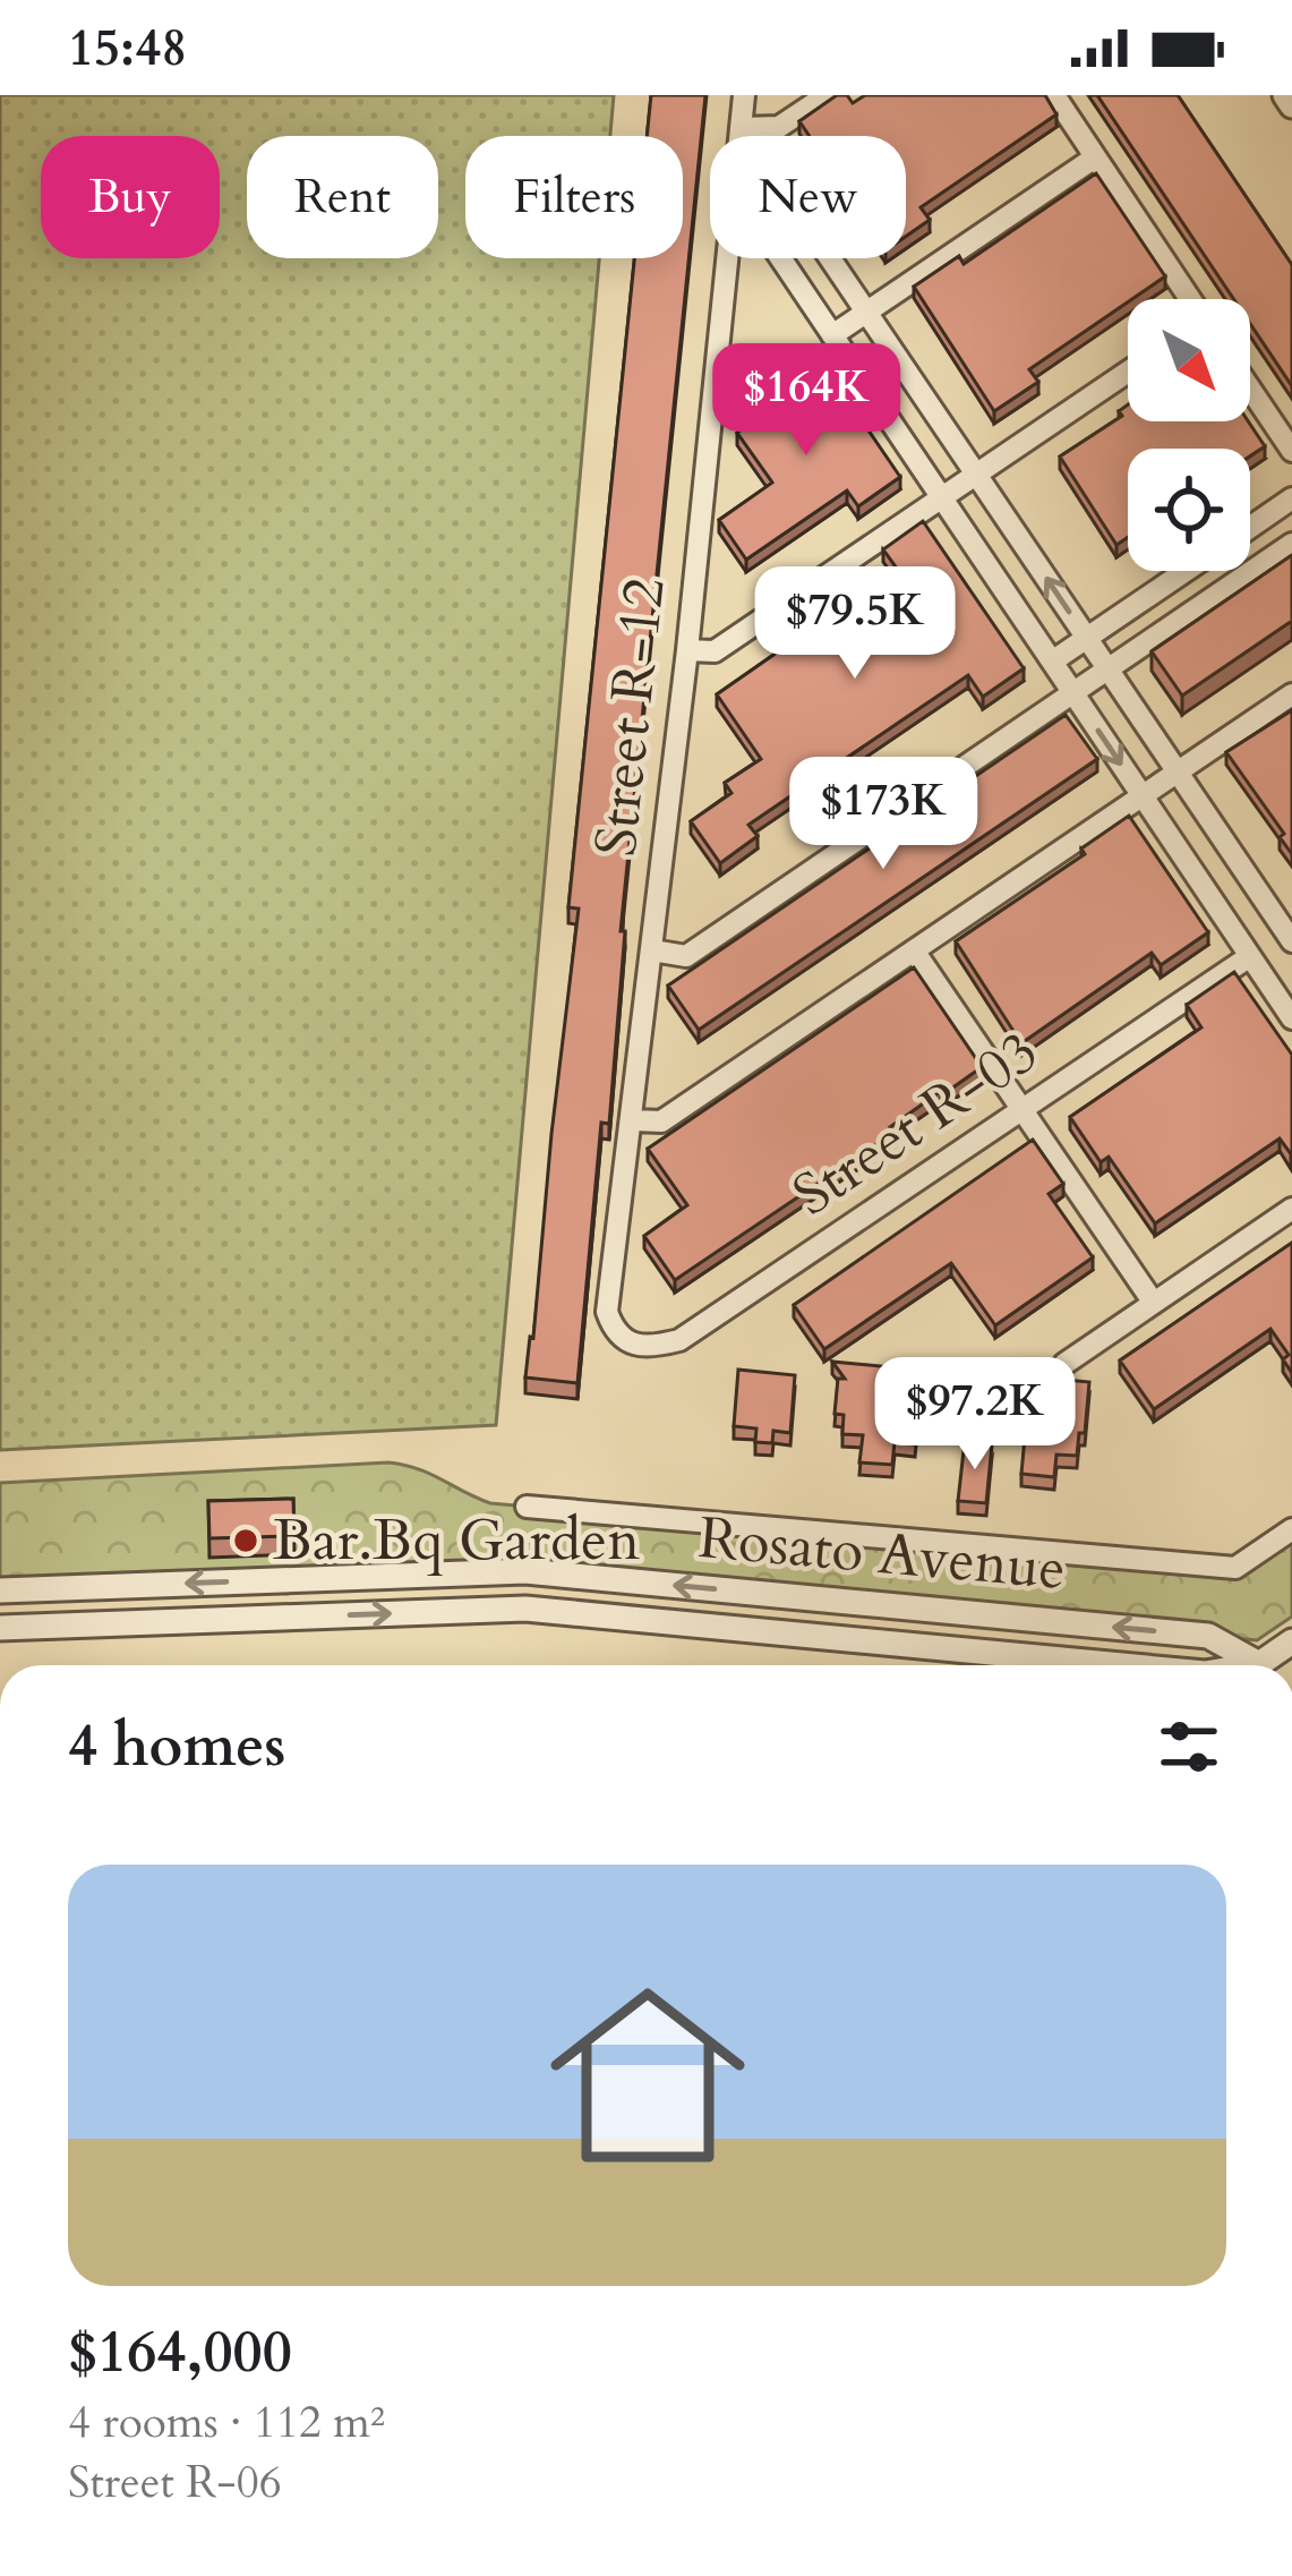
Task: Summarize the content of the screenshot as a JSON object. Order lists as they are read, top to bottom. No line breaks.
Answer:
{"streets":{"street":["Street R-12","Street R-03","Rosato Avenue"]},"crossings":[["Street R-12","Street R-03"]],"places":["Bar.Bq Garden"],"north":"bottom right","page":{"status":"15:48","chip":["Buy","Rent","Filters","New"],"price":["$164K","$79.5K","$173K","$97.2K"],"heading":"4 homes","list":[{"name":"$164,000","note":"4 rooms · 112 m² · Street R-06"}]}}
